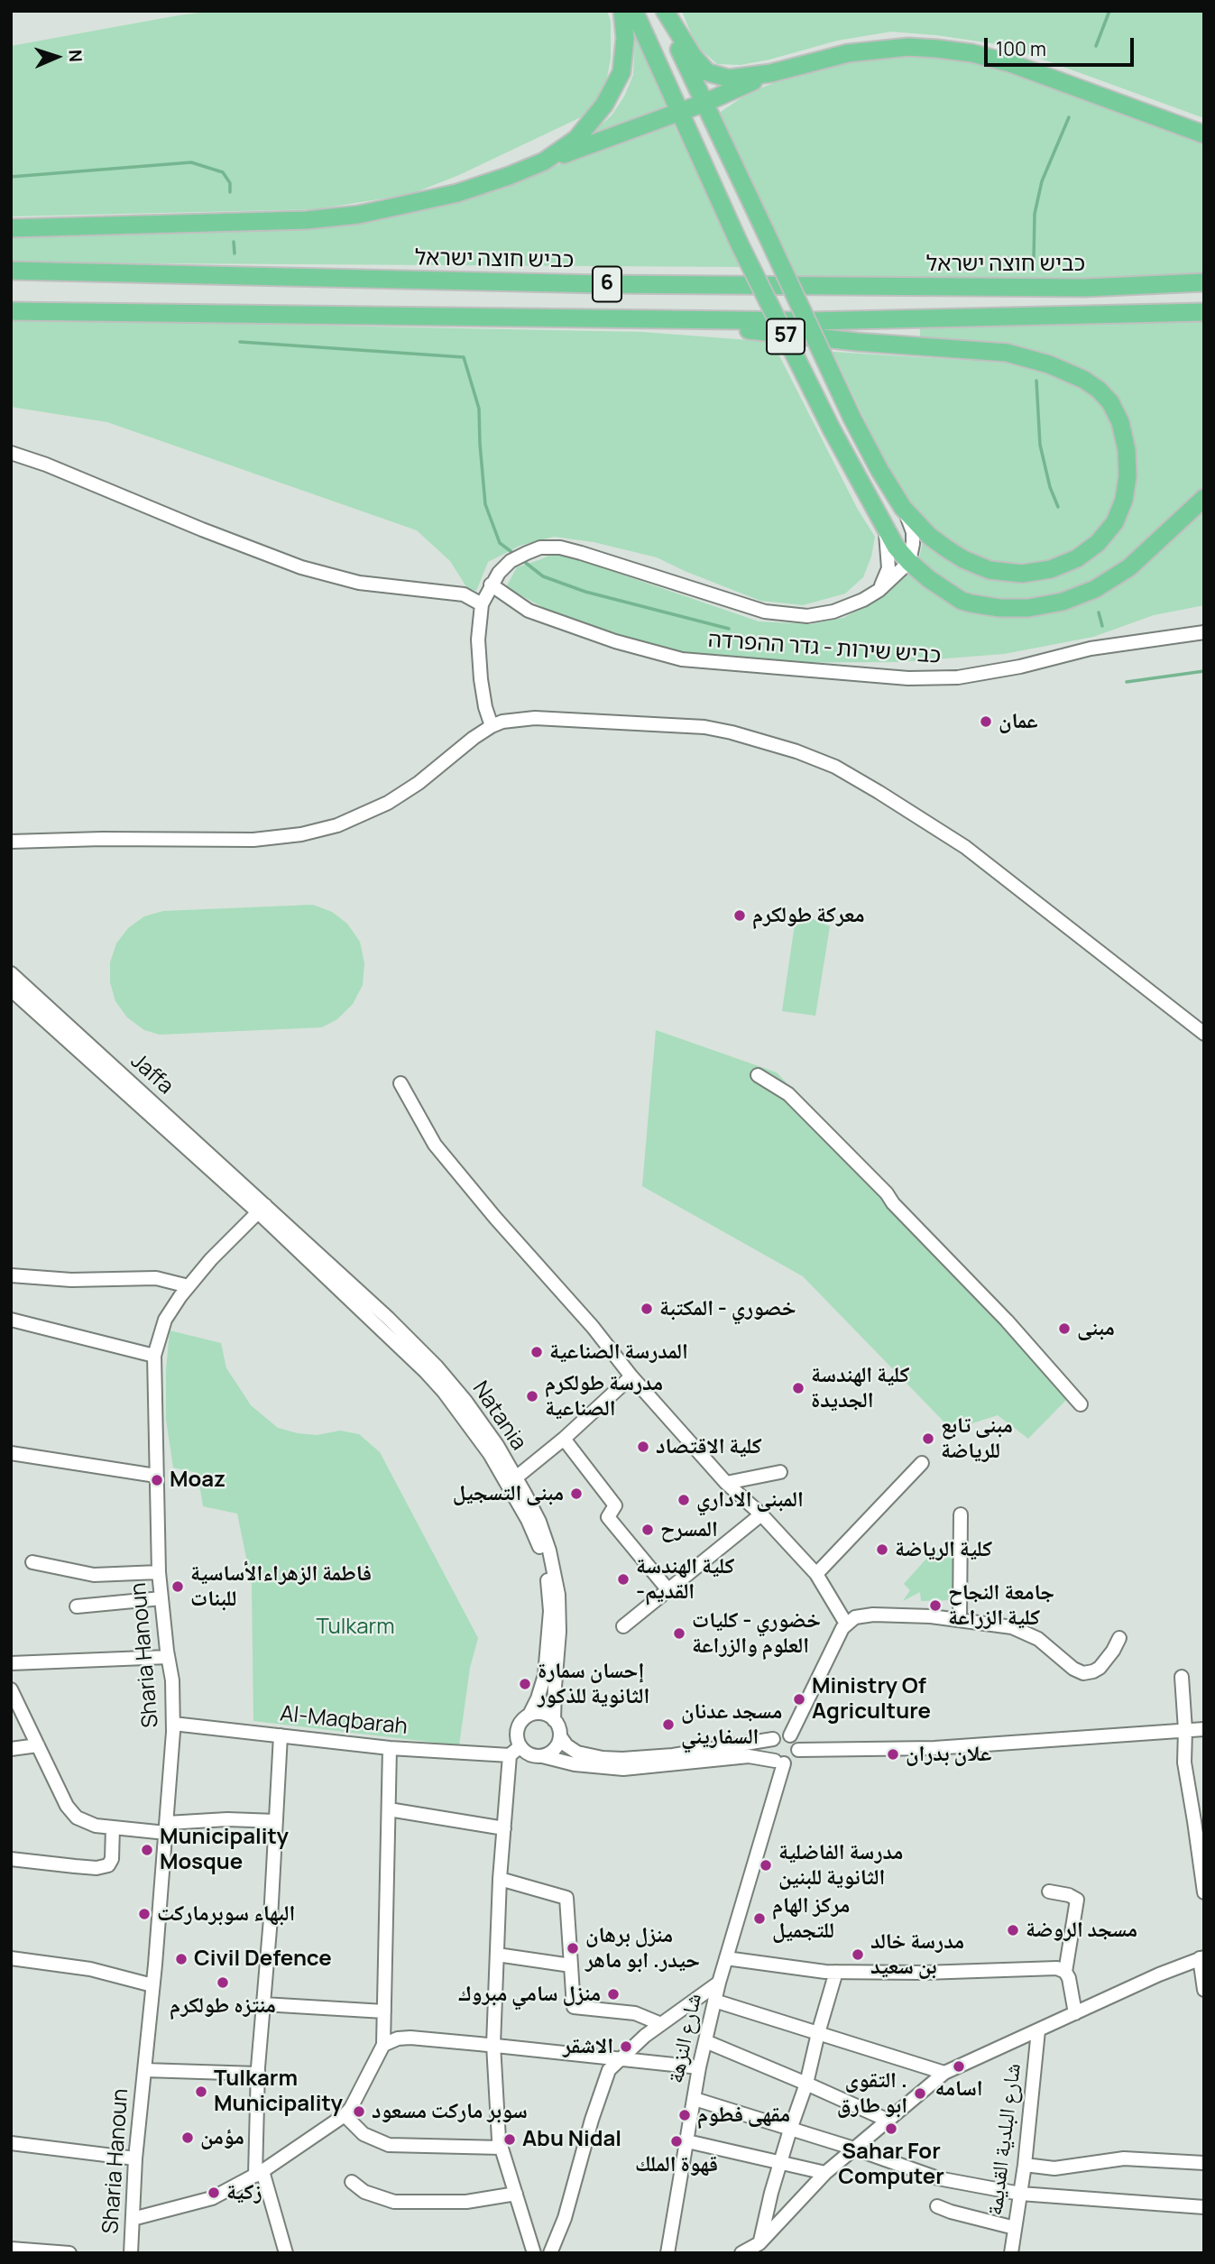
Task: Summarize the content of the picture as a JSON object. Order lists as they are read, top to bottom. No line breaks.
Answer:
{"streets":{"highway":["כביש חוצה ישראל","6","57"],"street":["כביש שירות - גדר ההפרדה","Jaffa","Natania","Sharia Hanoun","Al-Maqbarah","شارع النزهة","شارع البلدية القديمة"]},"crossings":[["Jaffa","Natania"],["Jaffa","Sharia Hanoun"],["Natania","Sharia Hanoun"],["Sharia Hanoun","Al-Maqbarah"]],"parks":["Tulkarm"],"places":["عمان","معركة طولكرم","خصوري - المكتبة","مبنى","المدرسة الصناعية","كلية الهندسة الجديدة","مدرسة طولكرم الصناعية","مبنى تابع للرياضة","كلية الاقتصاد","Moaz","مبنى التسجيل","المبنى الاداري","المسرح","كلية الرياضة","كلية الهندسة -القديم","فاطمة الزهراءالأساسية للبنات","جامعة النجاح كلية الزراعة","خضوري - كليات العلوم والزراعة","إحسان سمارة الثانوية للذكور","Ministry Of Agriculture","مسجد عدنان السفاريني","علان بدران","Municipality Mosque","مدرسة الفاضلية الثانوية للبنين","البهاء سوبرماركت","مركز الهام للتجميل","مسجد الروضة","منزل برهان حيدر. ابو ماهر","مدرسة خالد بن سعيد","Civil Defence","منتزه طولكرم","منزل سامي مبروك","الاشقر","اسامه","Tulkarm Municipality","التقوى . ابو طارق","سوبر ماركت مسعود","مقهى فطوم","Sahar For Computer","مؤمن","Abu Nidal","قهوة الملك","زكية"],"scale_bar":"100 m","north":"right"}
